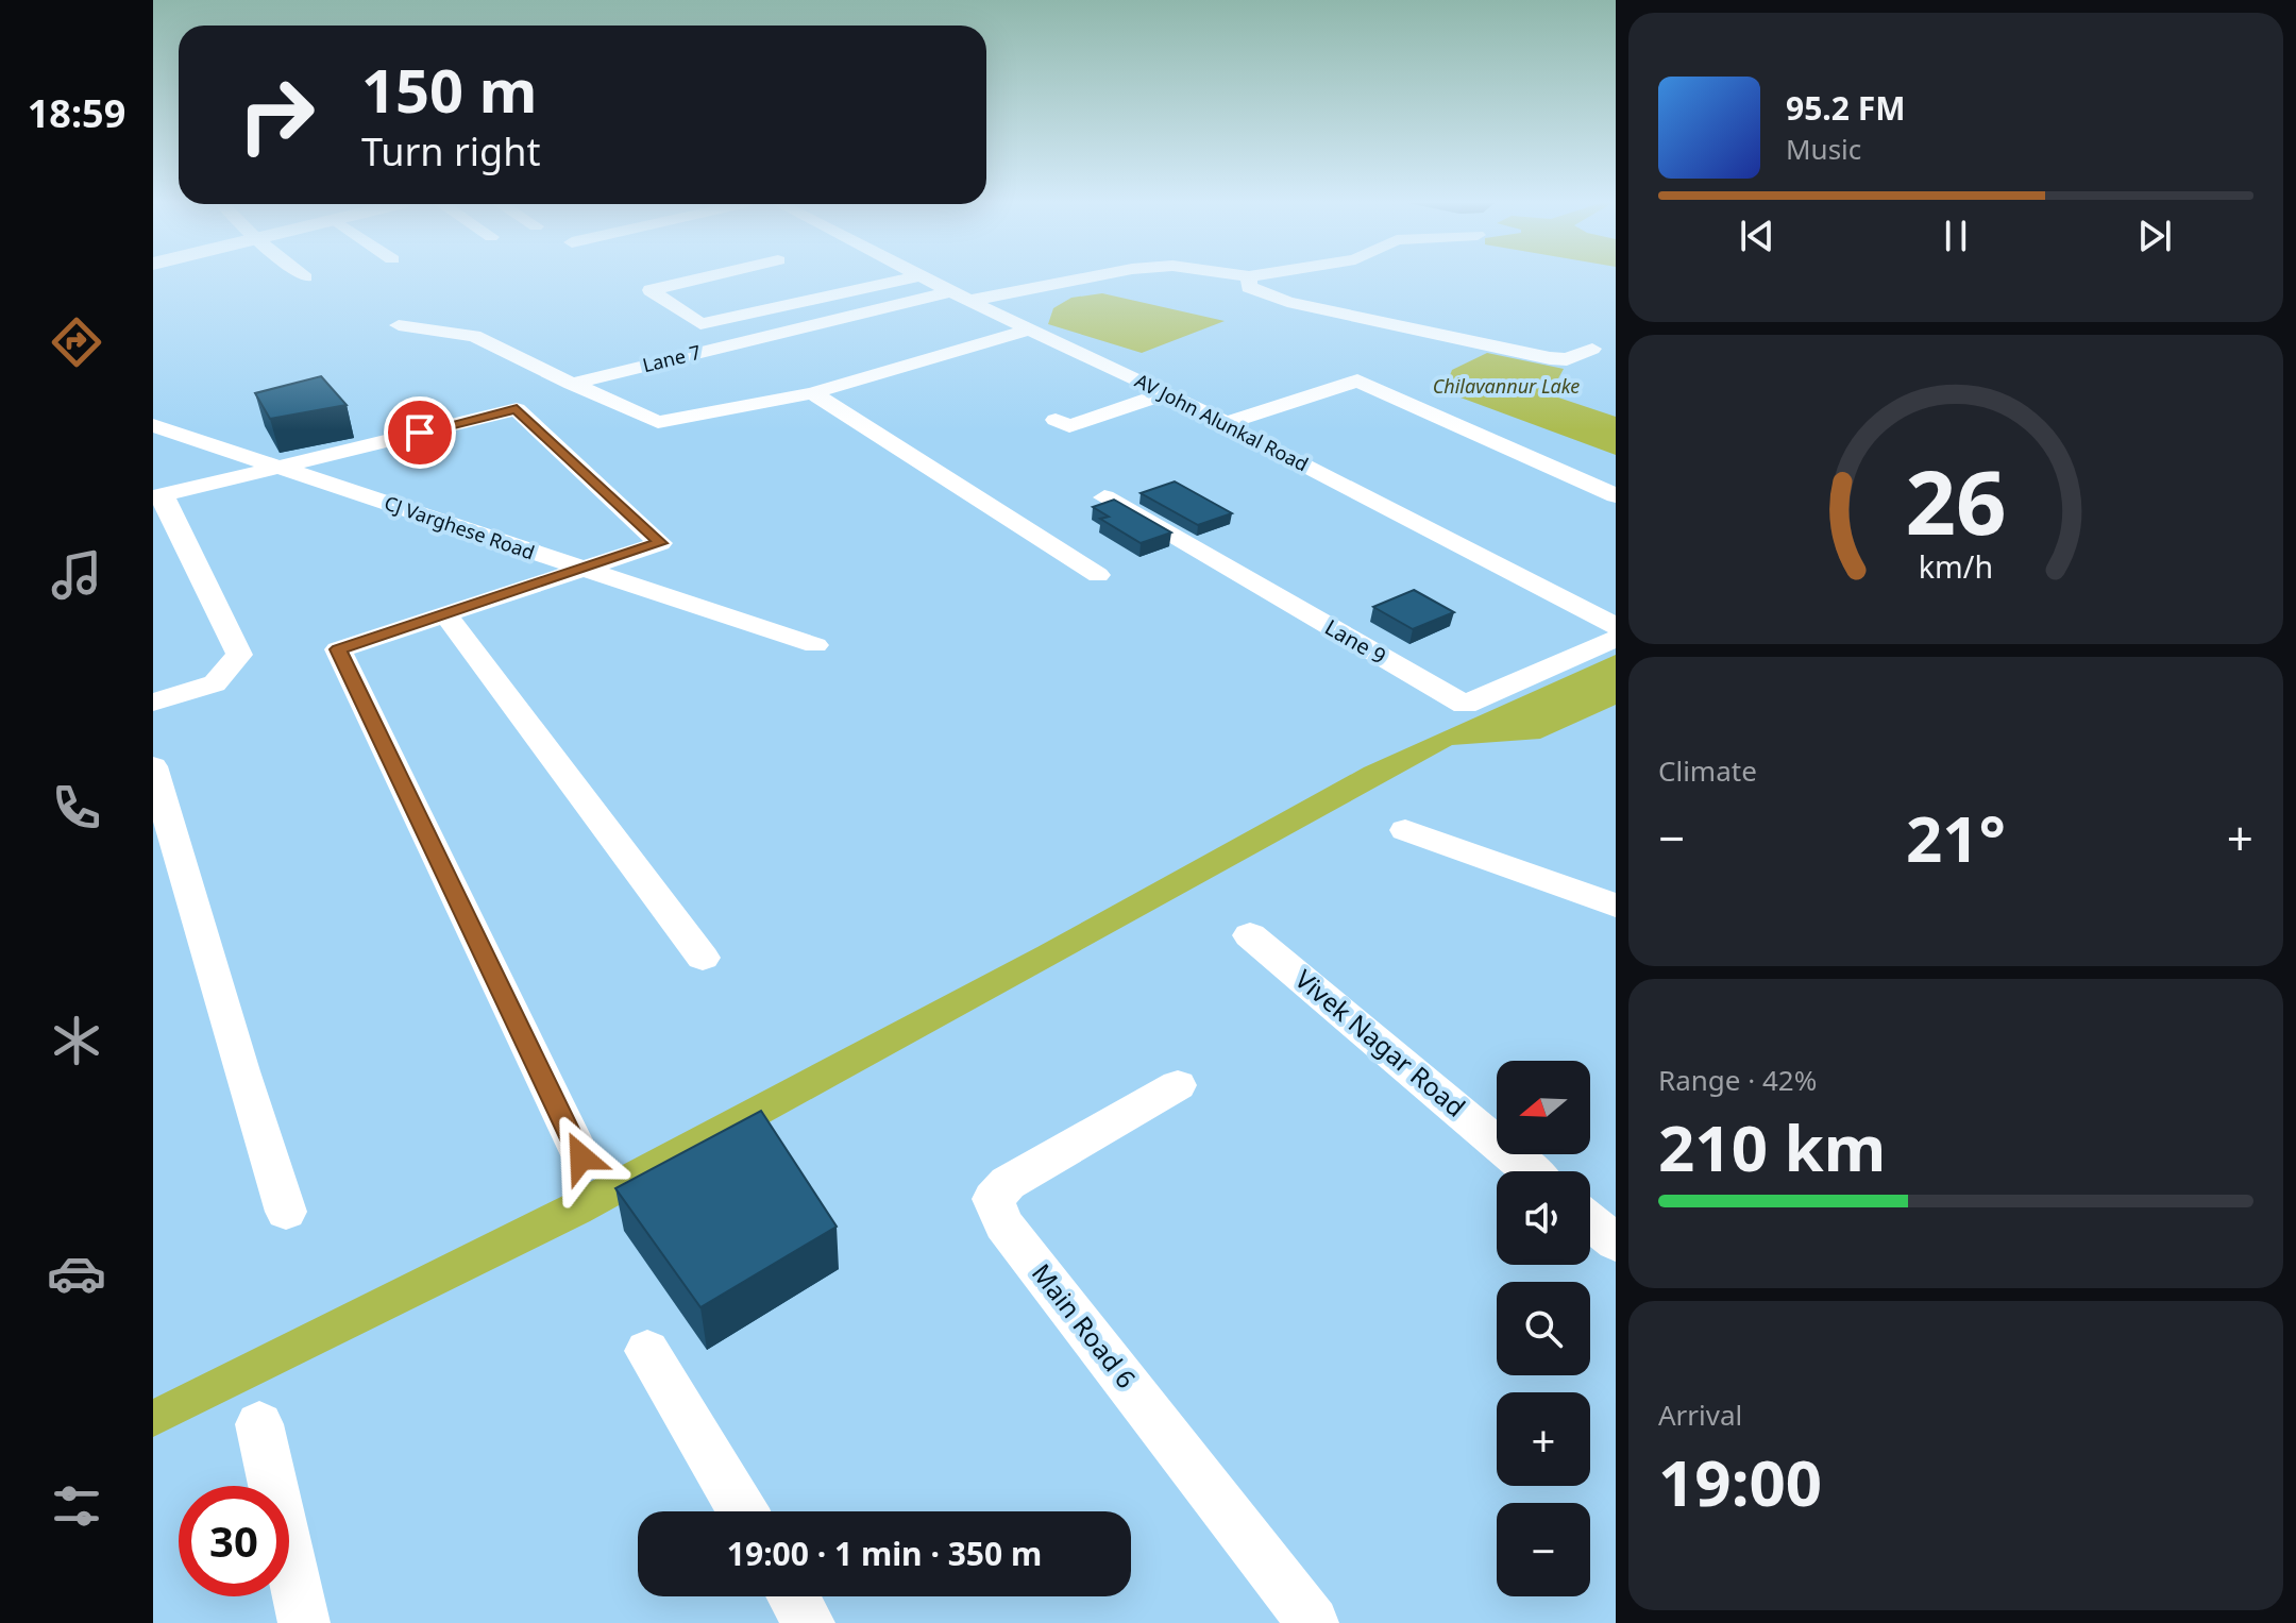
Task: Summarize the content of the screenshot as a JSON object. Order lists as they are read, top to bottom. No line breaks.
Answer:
{"streets":{"street":["Lane 7","AV John Alunkal Road","CJ Varghese Road","Lane 9","Vivek Nagar Road","Main Road 6"]},"crossings":[["Lane 7","AV John Alunkal Road"]],"water":["Chilavannur Lake"],"north":"left","page":{"tabs":"18:59","turn":["150 m","Turn right"],"song":["95.2 FM","Music"],"tile":["Climate",["Range · 42%","210 km"],["Arrival","19:00"]],"heat":["−","21°","+"],"map_buttons":["+","−"],"limit":"30","trip":"19:00 · 1 min · 350 m","gauge":["26","km/h"]}}
